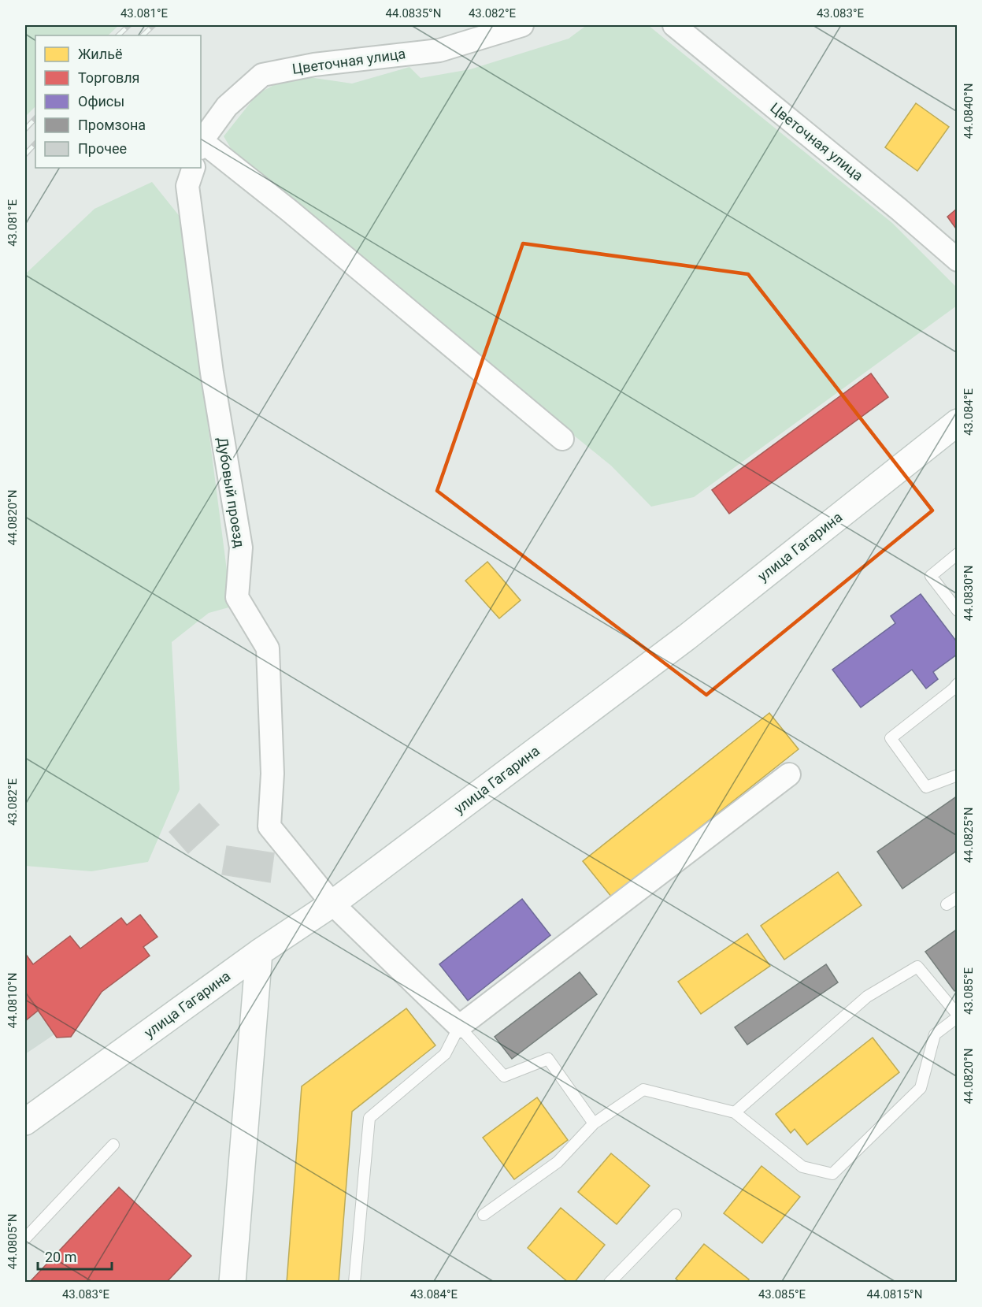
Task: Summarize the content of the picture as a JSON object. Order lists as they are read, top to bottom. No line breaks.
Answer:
{"streets":{"main road":["улица Гагарина"],"street":["Цветочная улица","Дубовый проезд"]},"crossings":[["Дубовый проезд","улица Гагарина"]],"legend":["Жильё","Торговля","Офисы","Промзона","Прочее"],"scale_bar":"20 m","coordinates":["43.081°E","44.0835°N","43.082°E","43.083°E","44.0840°N","43.084°E","44.0820°N","44.0830°N","44.0825°N","43.085°E","44.0810°N","44.0805°N","44.0815°N"]}
